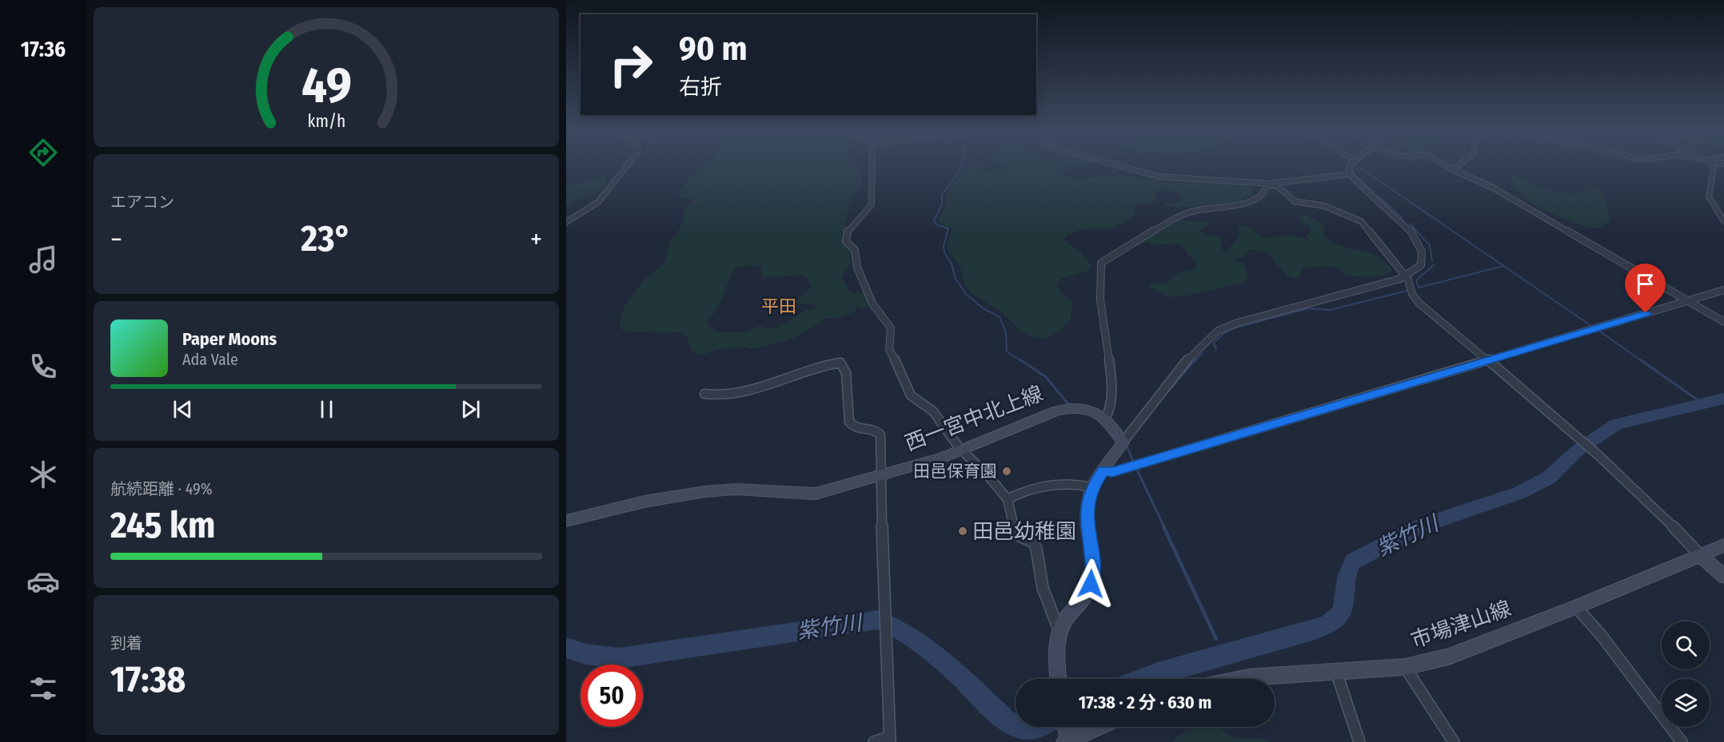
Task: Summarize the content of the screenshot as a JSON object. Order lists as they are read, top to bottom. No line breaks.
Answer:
{"streets":{"main road":["西一宮中北上線","市場津山線"]},"districts":["平田"],"water":["紫竹川"],"places":["田邑保育園","田邑幼稚園"],"page":{"tabs":"17:36","turn":["90 m","右折"],"tile":["エアコン",["航続距離 · 49%","245 km"],["到着","17:38"]],"heat":["−","23°","+"],"song":["Paper Moons","Ada Vale"],"limit":"50","trip":"17:38 · 2 分 · 630 m","gauge":["49","km/h"]}}
